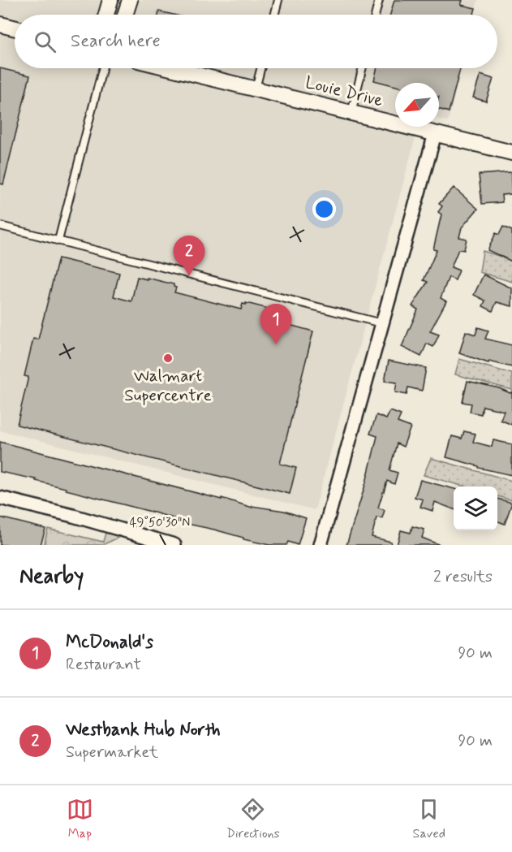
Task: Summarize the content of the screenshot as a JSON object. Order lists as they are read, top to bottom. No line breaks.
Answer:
{"streets":{"street":["Louie Drive"]},"places":["Walmart Supercentre"],"north":"bottom left","page":{"search":"Search here","pins":["2","1"],"heading":["Nearby","2 results"],"list":[{"mark":"1","name":"McDonald's","note":"Restaurant","value":"90 m"},{"mark":"2","name":"Westbank Hub North","note":"Supermarket","value":"90 m"}],"nav":["Map","Directions","Saved"]},"coordinates":["49°50'30\"N"]}
